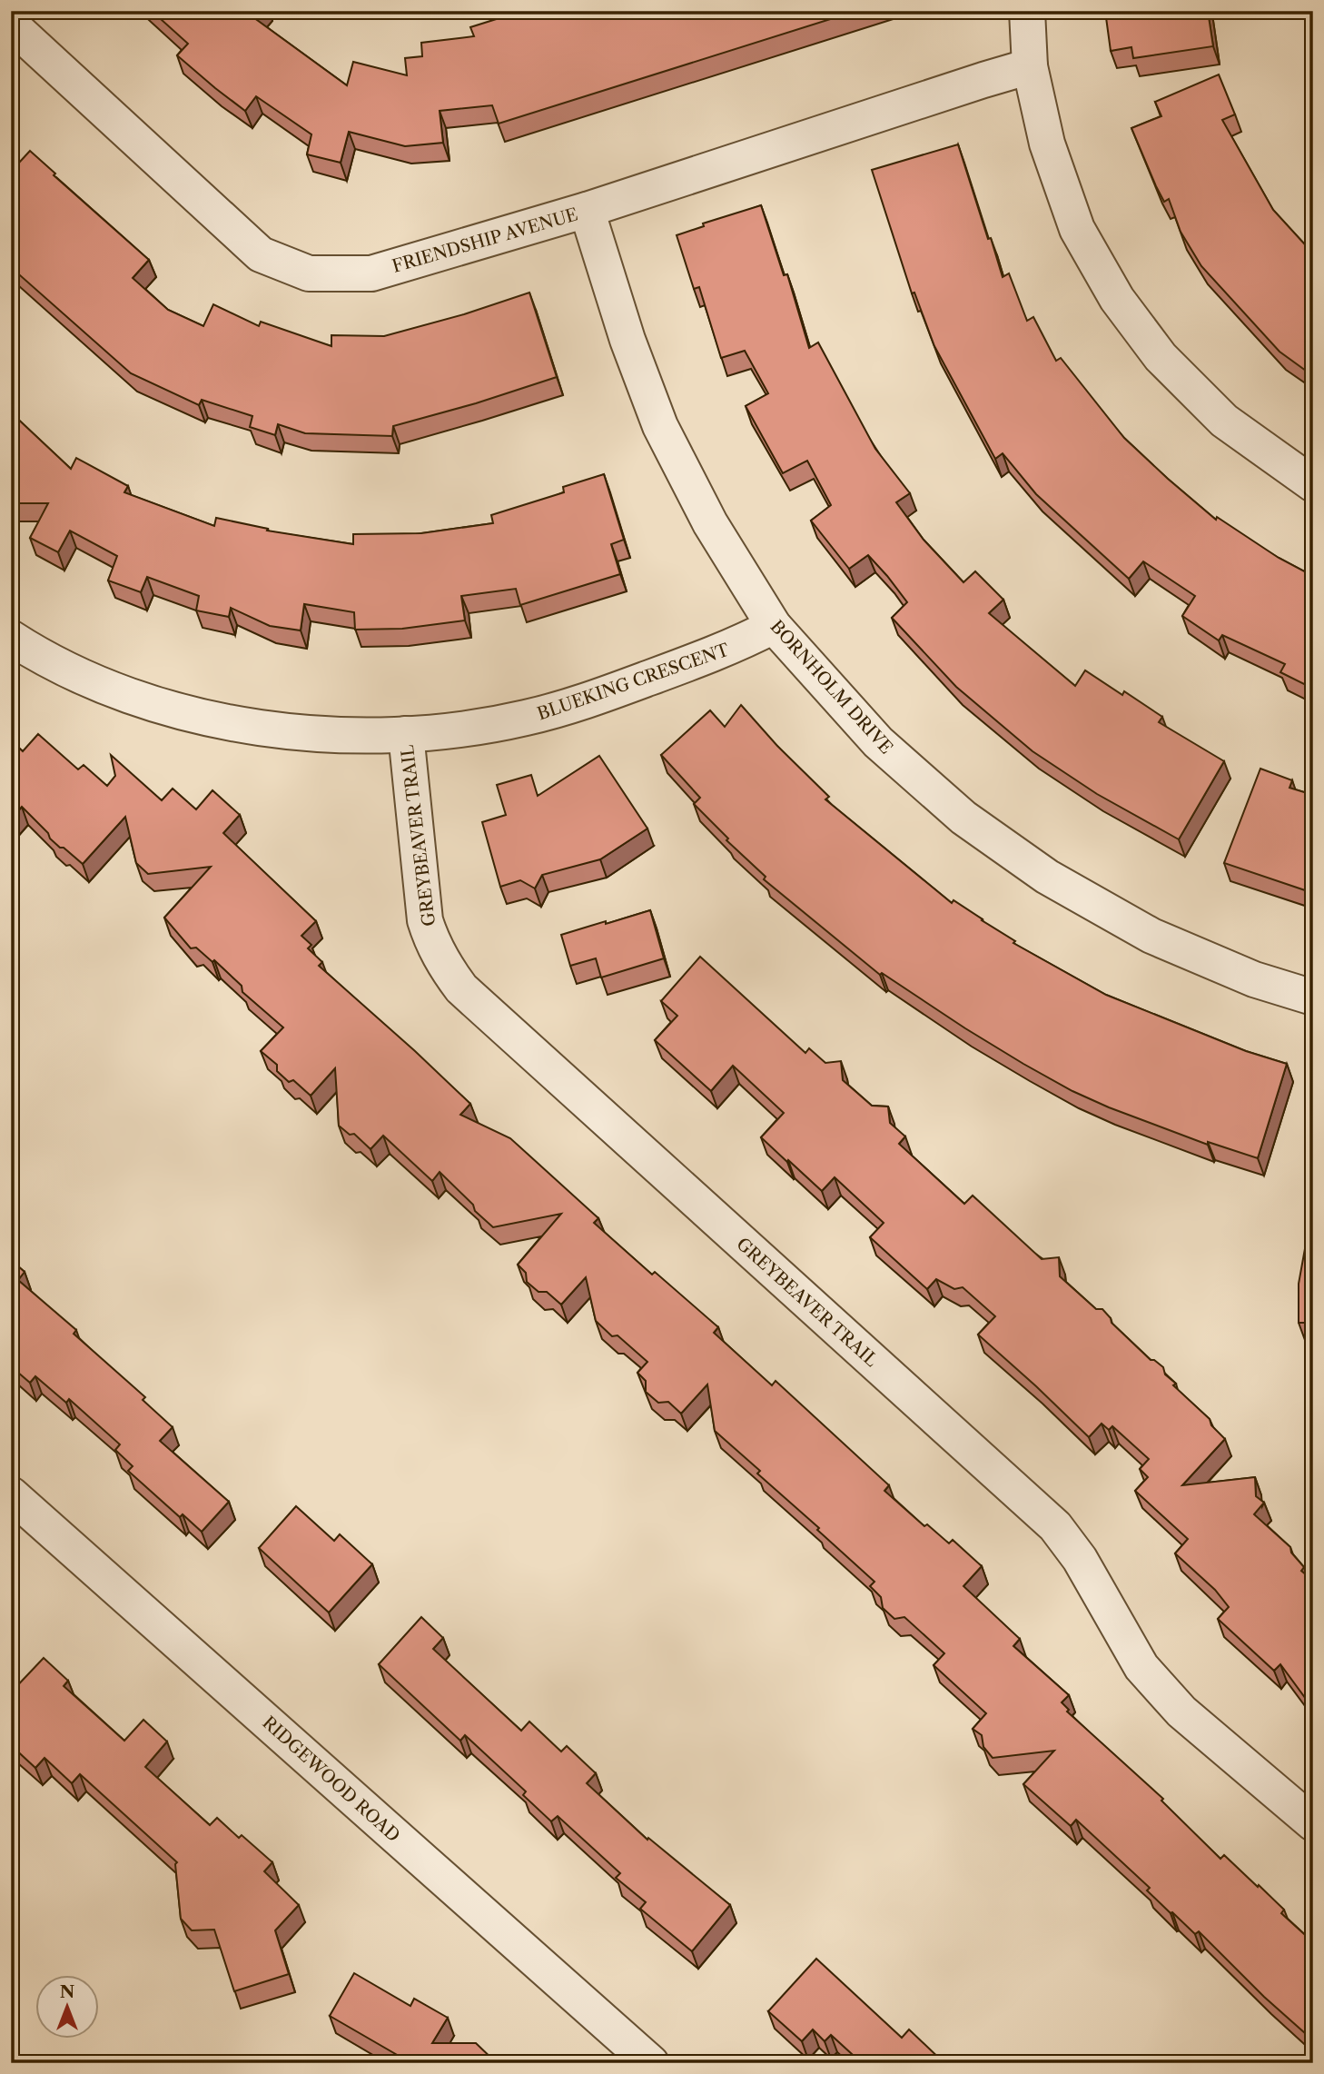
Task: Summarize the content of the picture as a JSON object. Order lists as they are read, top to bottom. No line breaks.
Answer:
{"streets":{"street":["FRIENDSHIP AVENUE","BLUEKING CRESCENT","BORNHOLM DRIVE","GREYBEAVER TRAIL","RIDGEWOOD ROAD"]},"crossings":[["FRIENDSHIP AVENUE","BORNHOLM DRIVE"],["BLUEKING CRESCENT","BORNHOLM DRIVE"],["BLUEKING CRESCENT","GREYBEAVER TRAIL"]],"north":"top"}
